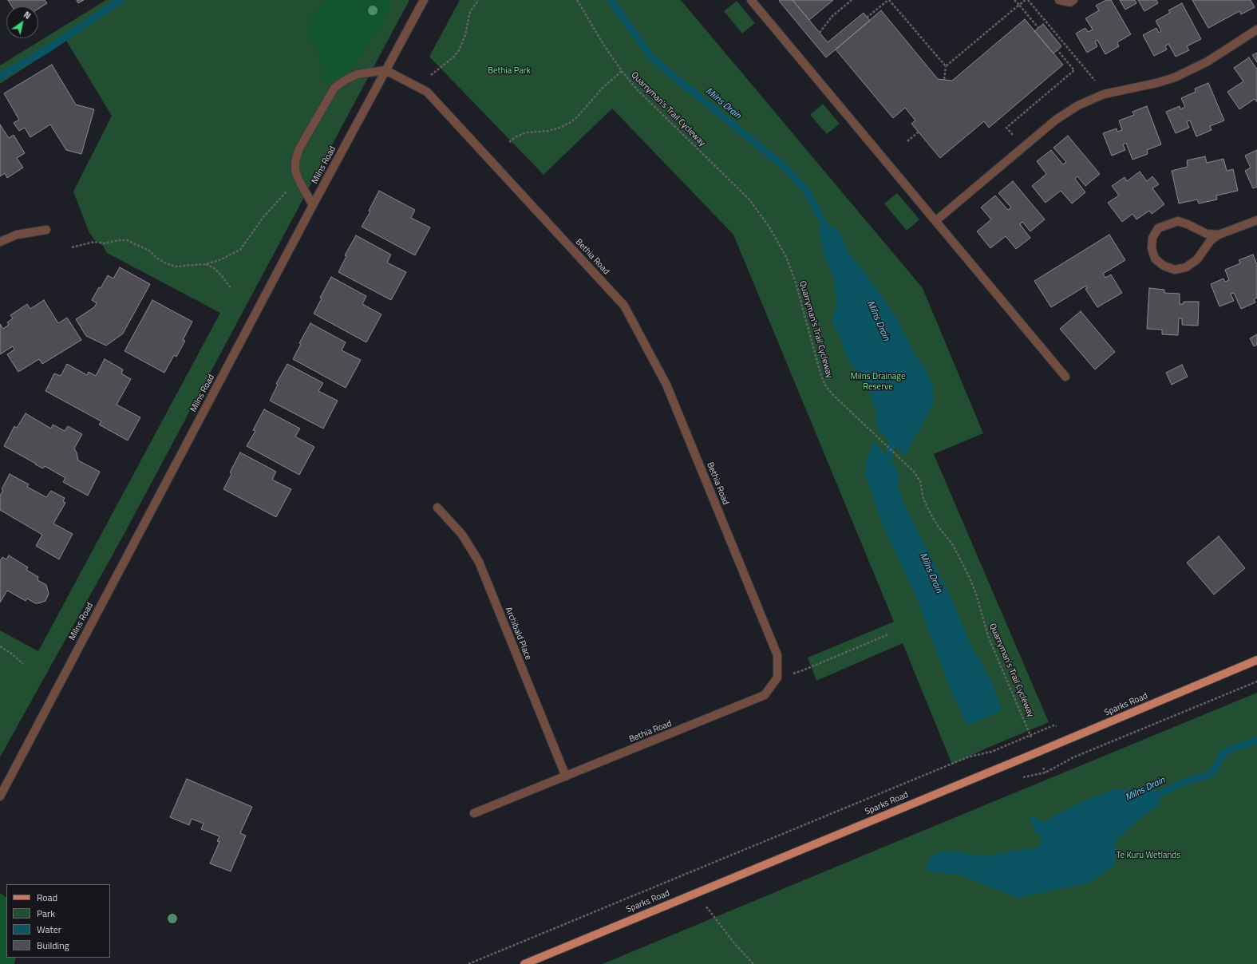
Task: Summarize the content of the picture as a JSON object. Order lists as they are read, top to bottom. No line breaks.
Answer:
{"streets":{"main road":["Sparks Road"],"street":["Milns Road","Bethia Road","Archibald Place"],"path":["Quarryman's Trail Cycleway"]},"crossings":[["Milns Road","Bethia Road"],["Bethia Road","Archibald Place"]],"water":["Milns Drain"],"parks":["Bethia Park","Milns Drainage Reserve","Te Kuru Wetlands"],"legend":["Road","Park","Water","Building"],"north":"top right"}
